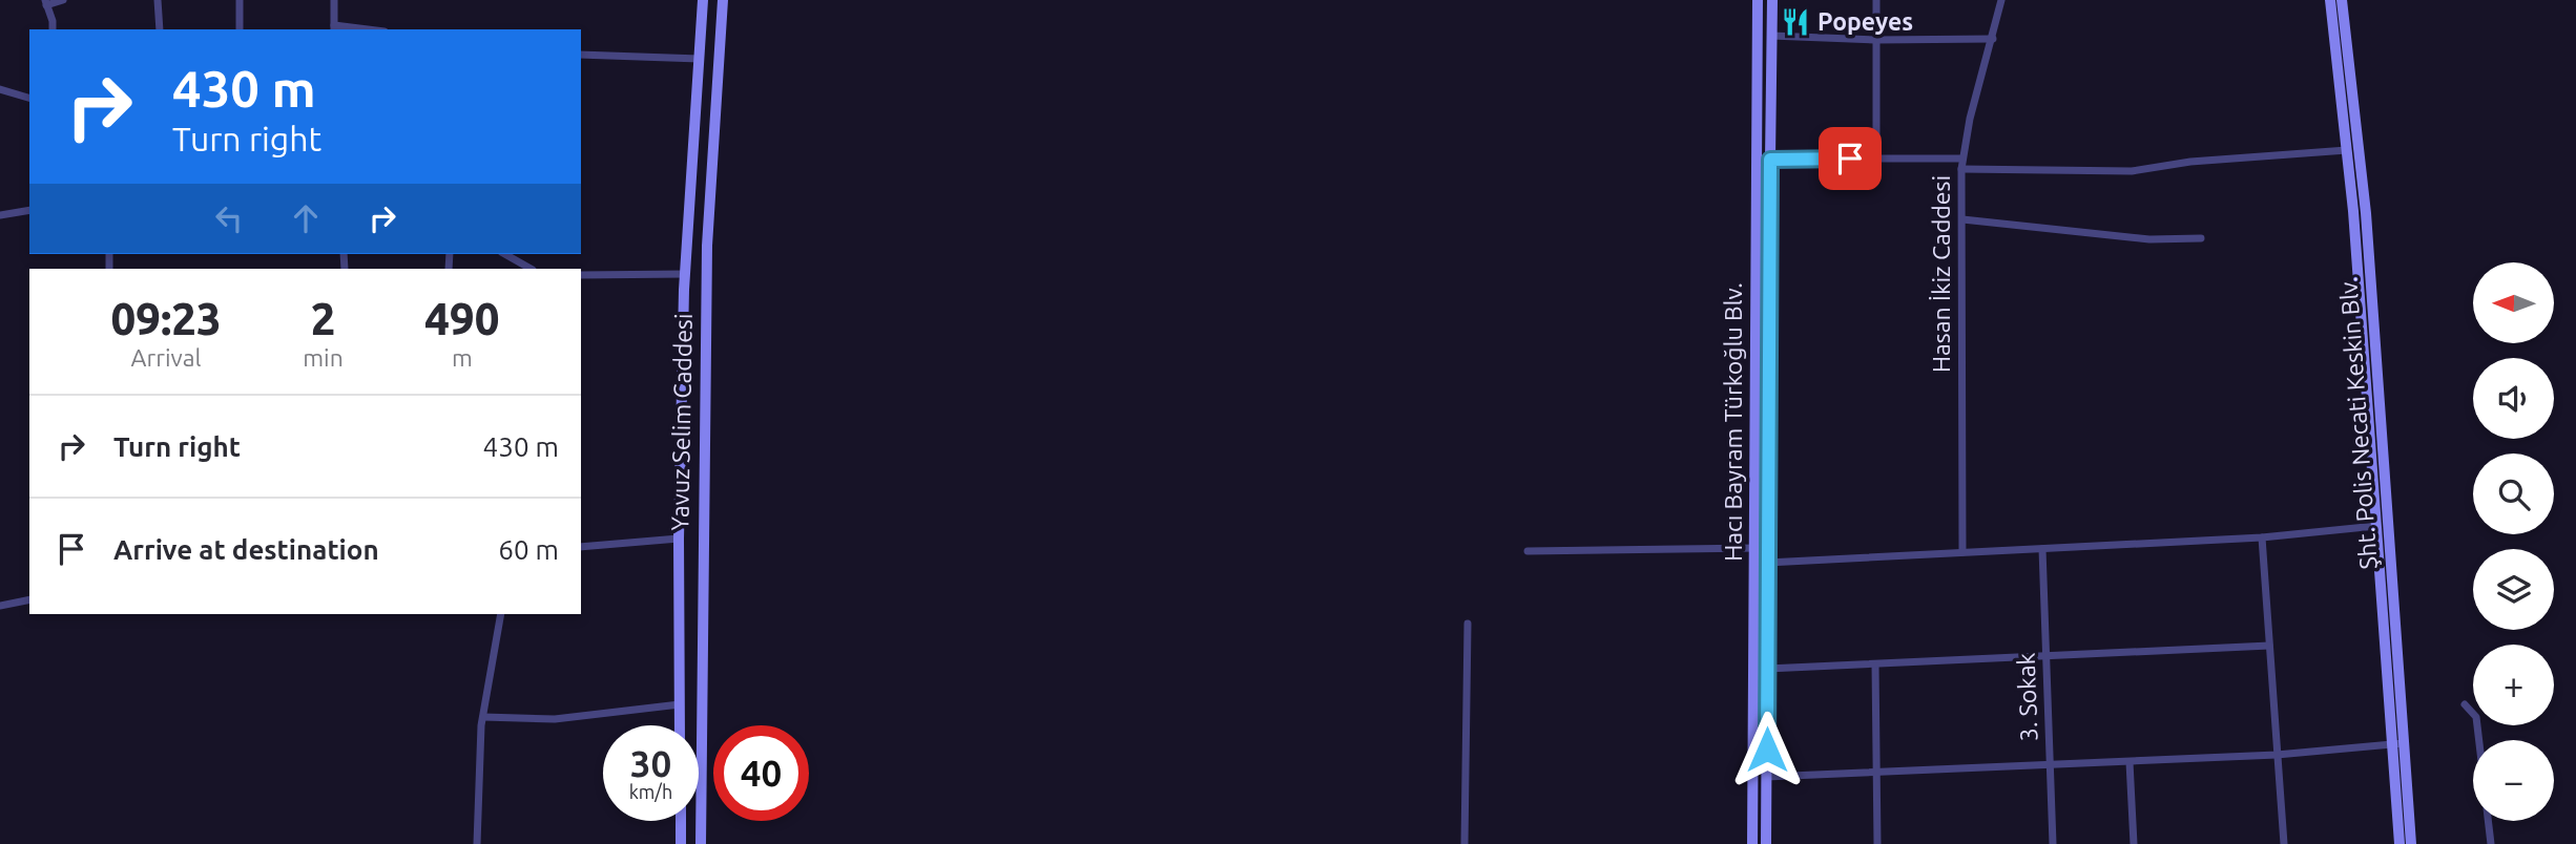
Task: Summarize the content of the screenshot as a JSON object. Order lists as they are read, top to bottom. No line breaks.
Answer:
{"streets":{"street":["Hasan İkiz Caddesi","Yavuz Selim Caddesi","Hacı Bayram Türkoğlu Blv.","Şht. Polis Necati Keskin Blv.","3. Sokak"]},"places":{"restaurant":["Popeyes"]},"north":"left","page":{"turn":["430 m","Turn right"],"map_buttons":["+","−"],"eta":["09:23","Arrival","2","min","490","m"],"list":[{"name":"Turn right","value":"430 m"},{"name":"Arrive at destination","value":"60 m"}],"speed":"30 km/h","limit":"40"}}
